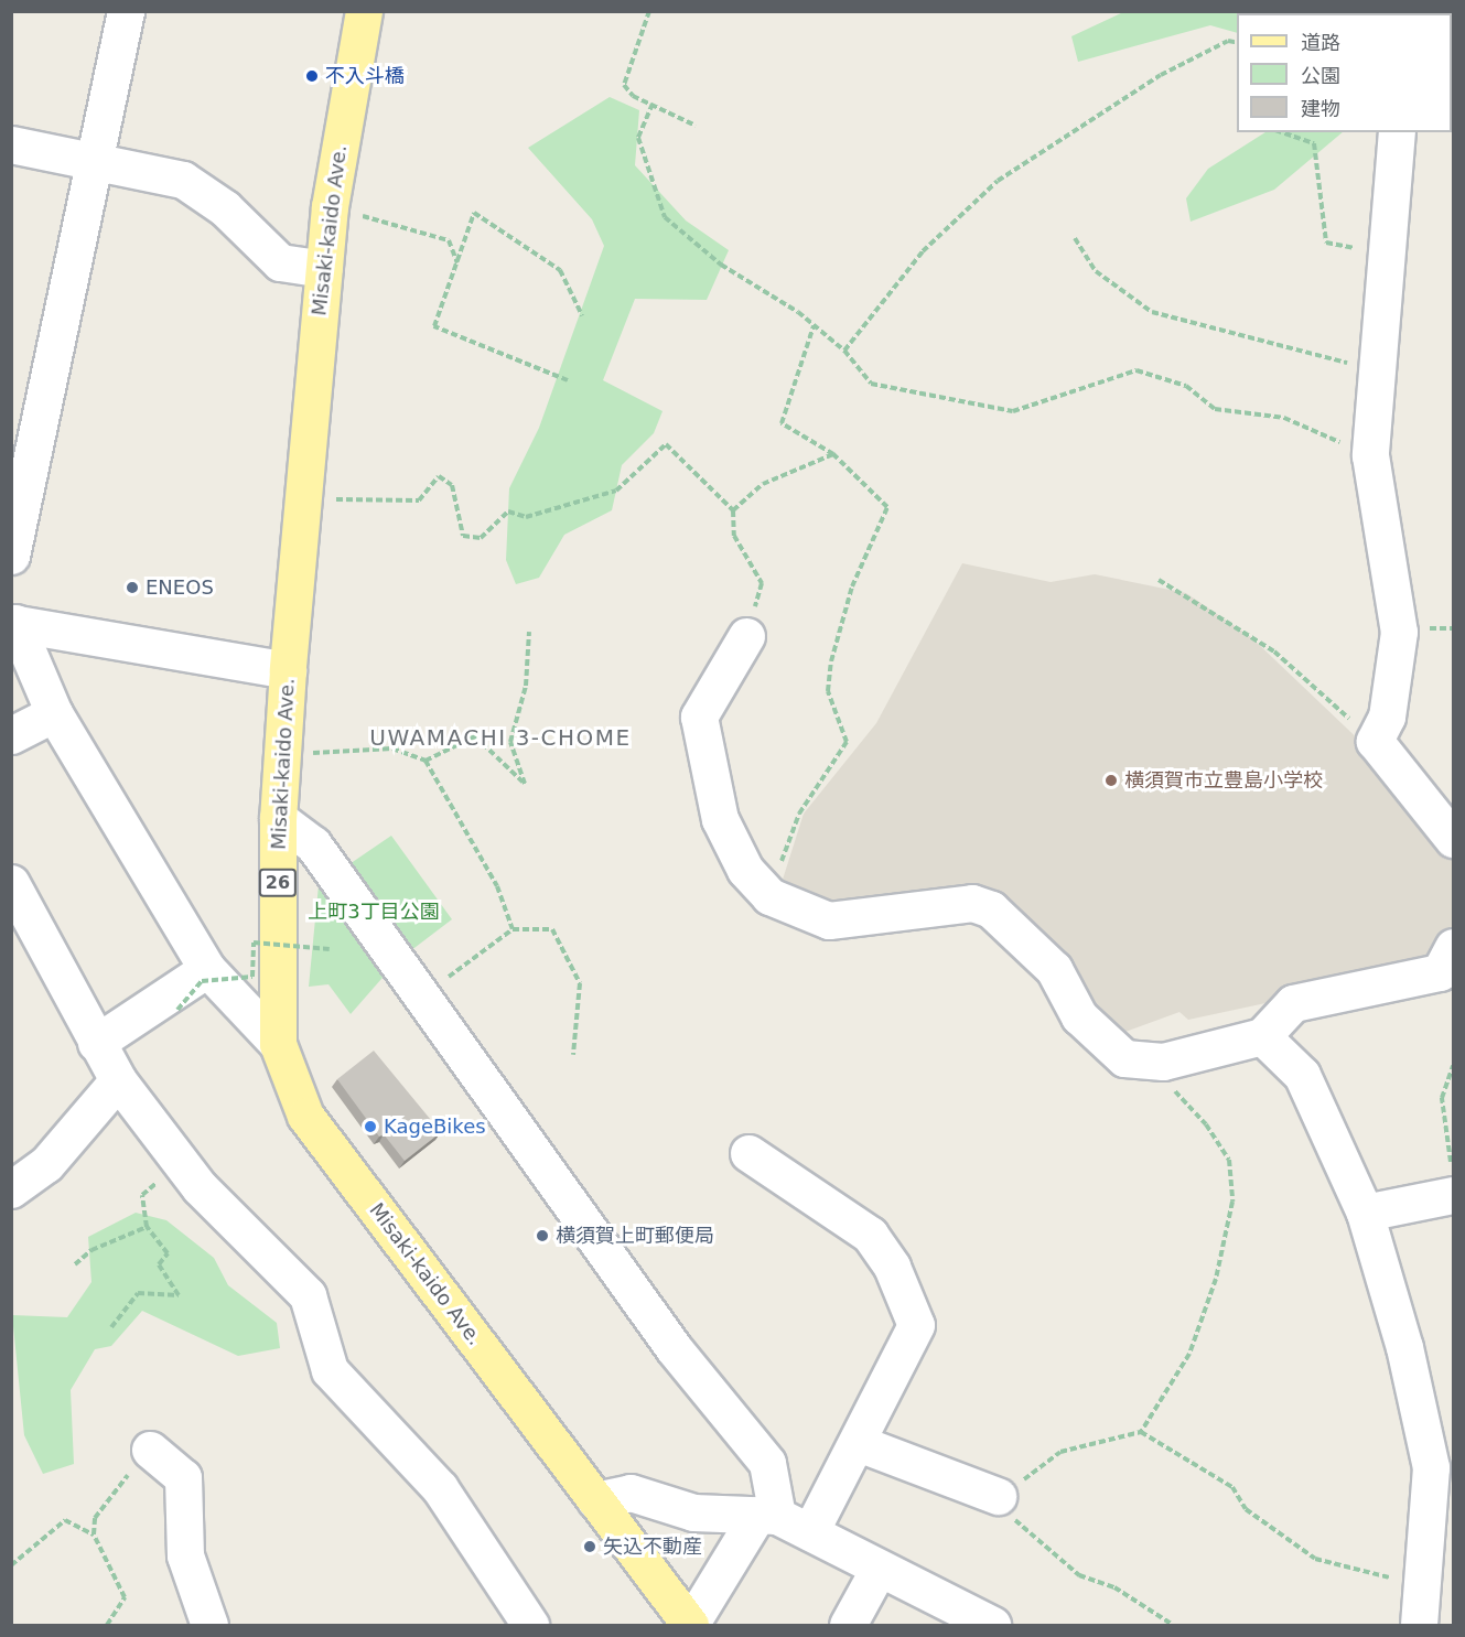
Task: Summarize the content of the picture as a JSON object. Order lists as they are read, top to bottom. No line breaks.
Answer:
{"streets":{"main road":["Misaki-kaido Ave.","26"]},"districts":["UWAMACHI 3-CHOME"],"parks":["上町3丁目公園"],"places":["不入斗橋","ENEOS","横須賀市立豊島小学校","KageBikes","横須賀上町郵便局","矢込不動産"],"legend":["道路","公園","建物"]}
